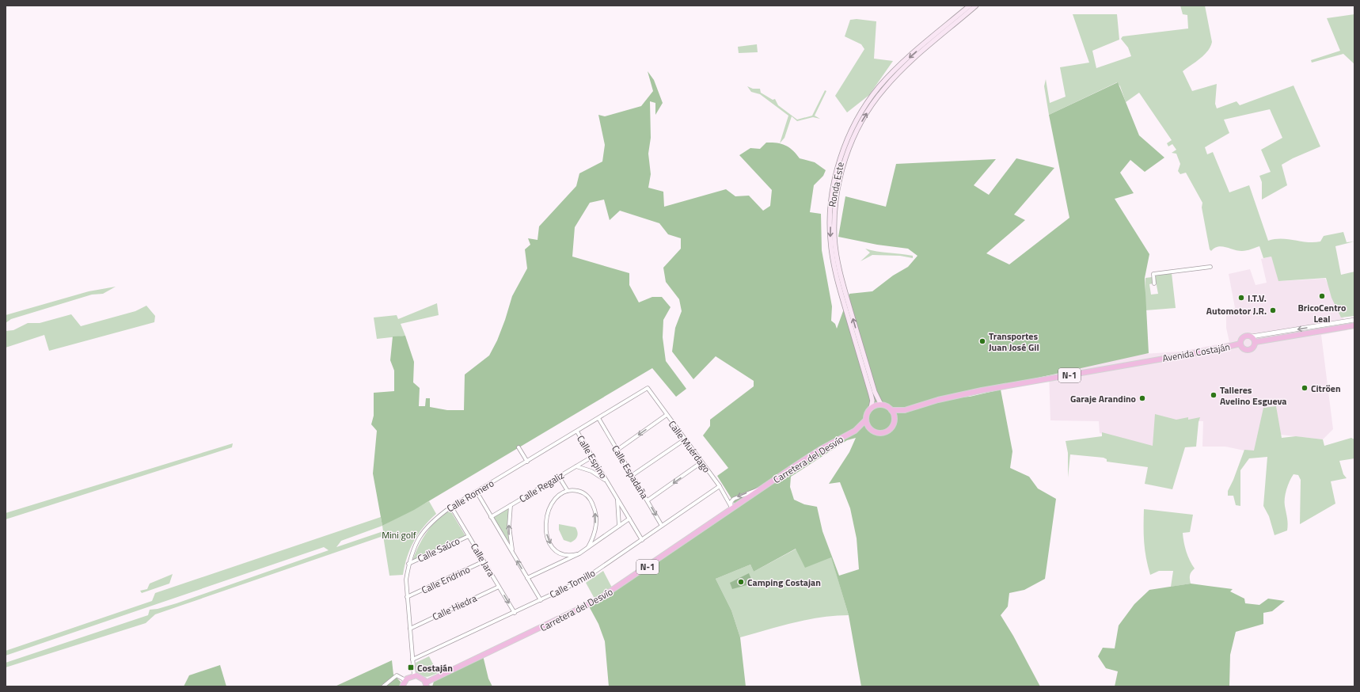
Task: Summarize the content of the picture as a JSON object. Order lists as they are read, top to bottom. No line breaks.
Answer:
{"streets":{"highway":["Avenida Costaján","N-1","Carretera del Desvío"],"main road":["Ronda Este"],"street":["Calle Muérdago","Calle Espino","Calle Espadaña","Calle Regaliz","Calle Romero","Calle Saúco","Calle Jara","Calle Endrino","Calle Tomillo","Calle Hiedra"]},"crossings":[["Ronda Este","N-1"],["Ronda Este","Carretera del Desvío"],["Avenida Costaján","N-1"],["N-1","Carretera del Desvío"],["N-1","Calle Romero"],["Calle Muérdago","Carretera del Desvío"],["Calle Muérdago","Calle Romero"],["Calle Muérdago","Calle Tomillo"],["Calle Espino","Calle Regaliz"],["Calle Espino","Calle Romero"],["Calle Espino","Calle Tomillo"],["Calle Espadaña","Calle Romero"],["Calle Espadaña","Calle Tomillo"],["Calle Romero","Calle Saúco"],["Calle Romero","Calle Jara"],["Calle Romero","Calle Endrino"],["Calle Romero","Calle Tomillo"],["Calle Romero","Calle Hiedra"],["Calle Saúco","Calle Jara"],["Calle Jara","Calle Endrino"],["Calle Jara","Calle Tomillo"],["Calle Jara","Calle Hiedra"]],"parks":["Mini golf"],"places":{"other":["BricoCentro Leal","I.T.V.","Automotor J.R.","Transportes Juan José Gil","Citröen","Talleres Avelino Esgueva","Garaje Arandino","Camping Costajan"],"transit":["Costaján"]}}
